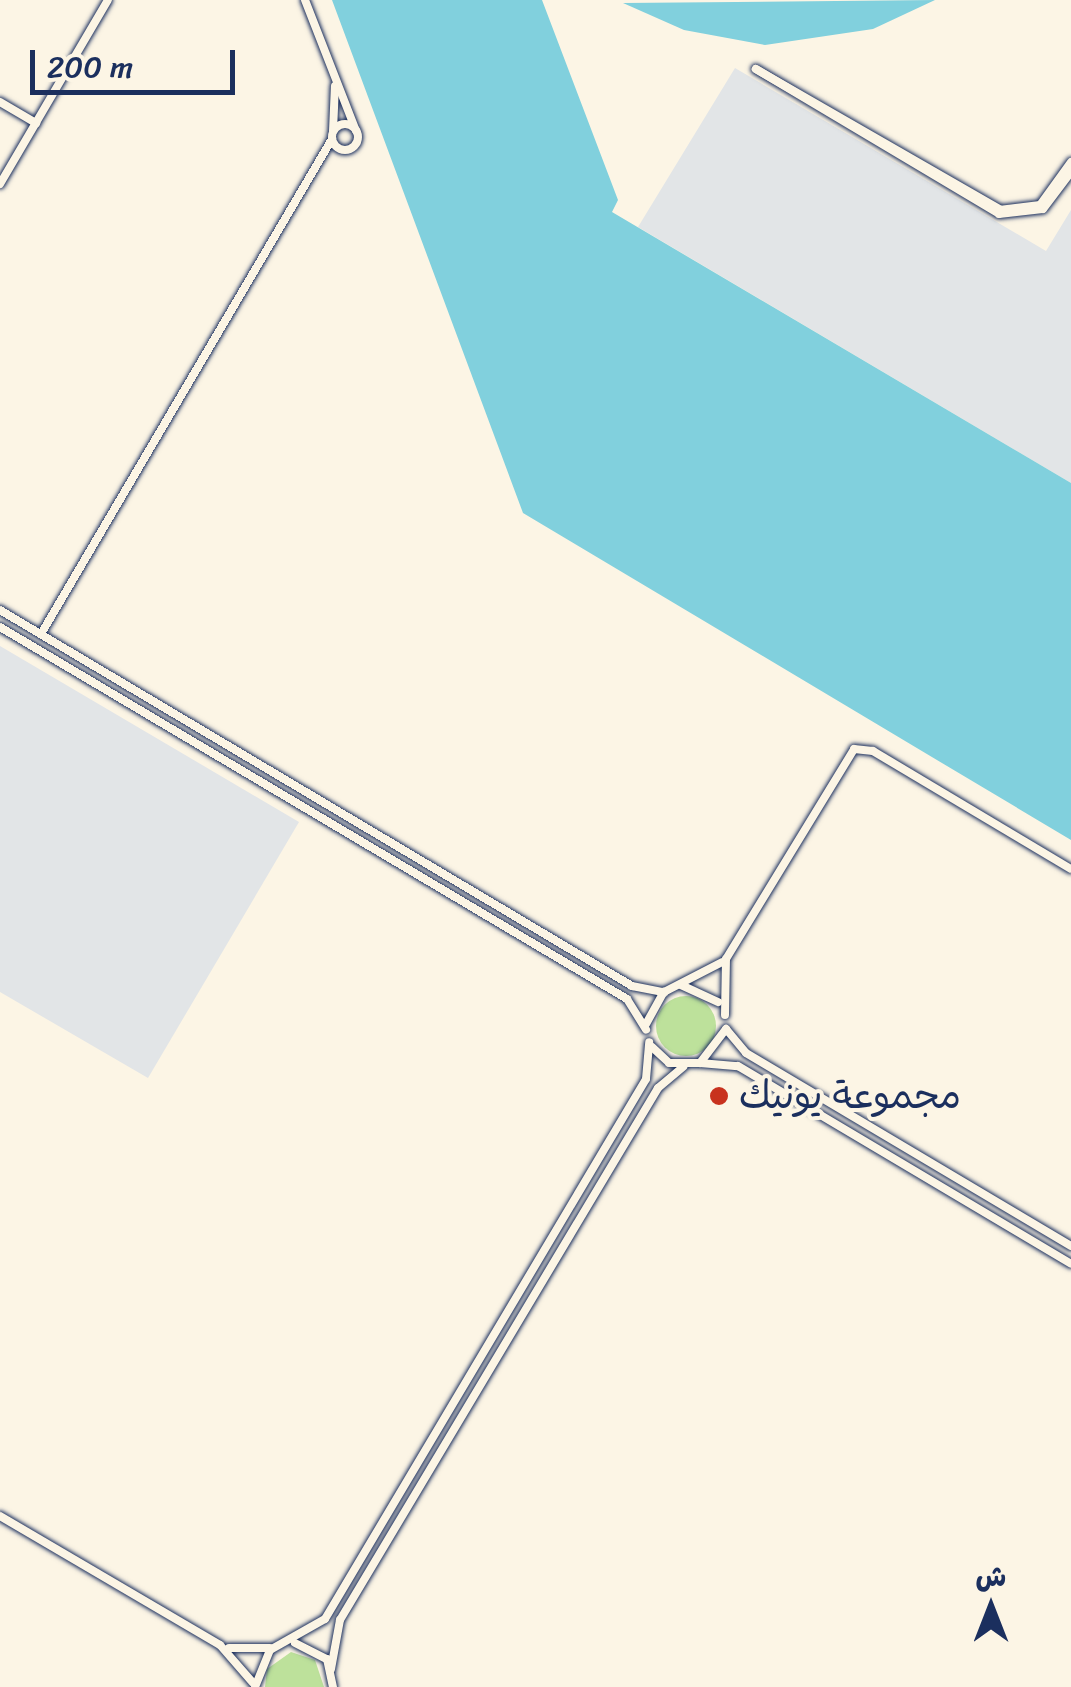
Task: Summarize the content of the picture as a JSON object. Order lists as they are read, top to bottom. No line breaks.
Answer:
{"places":["مجموعة يونيك"],"scale_bar":"200 m","north":"top"}
